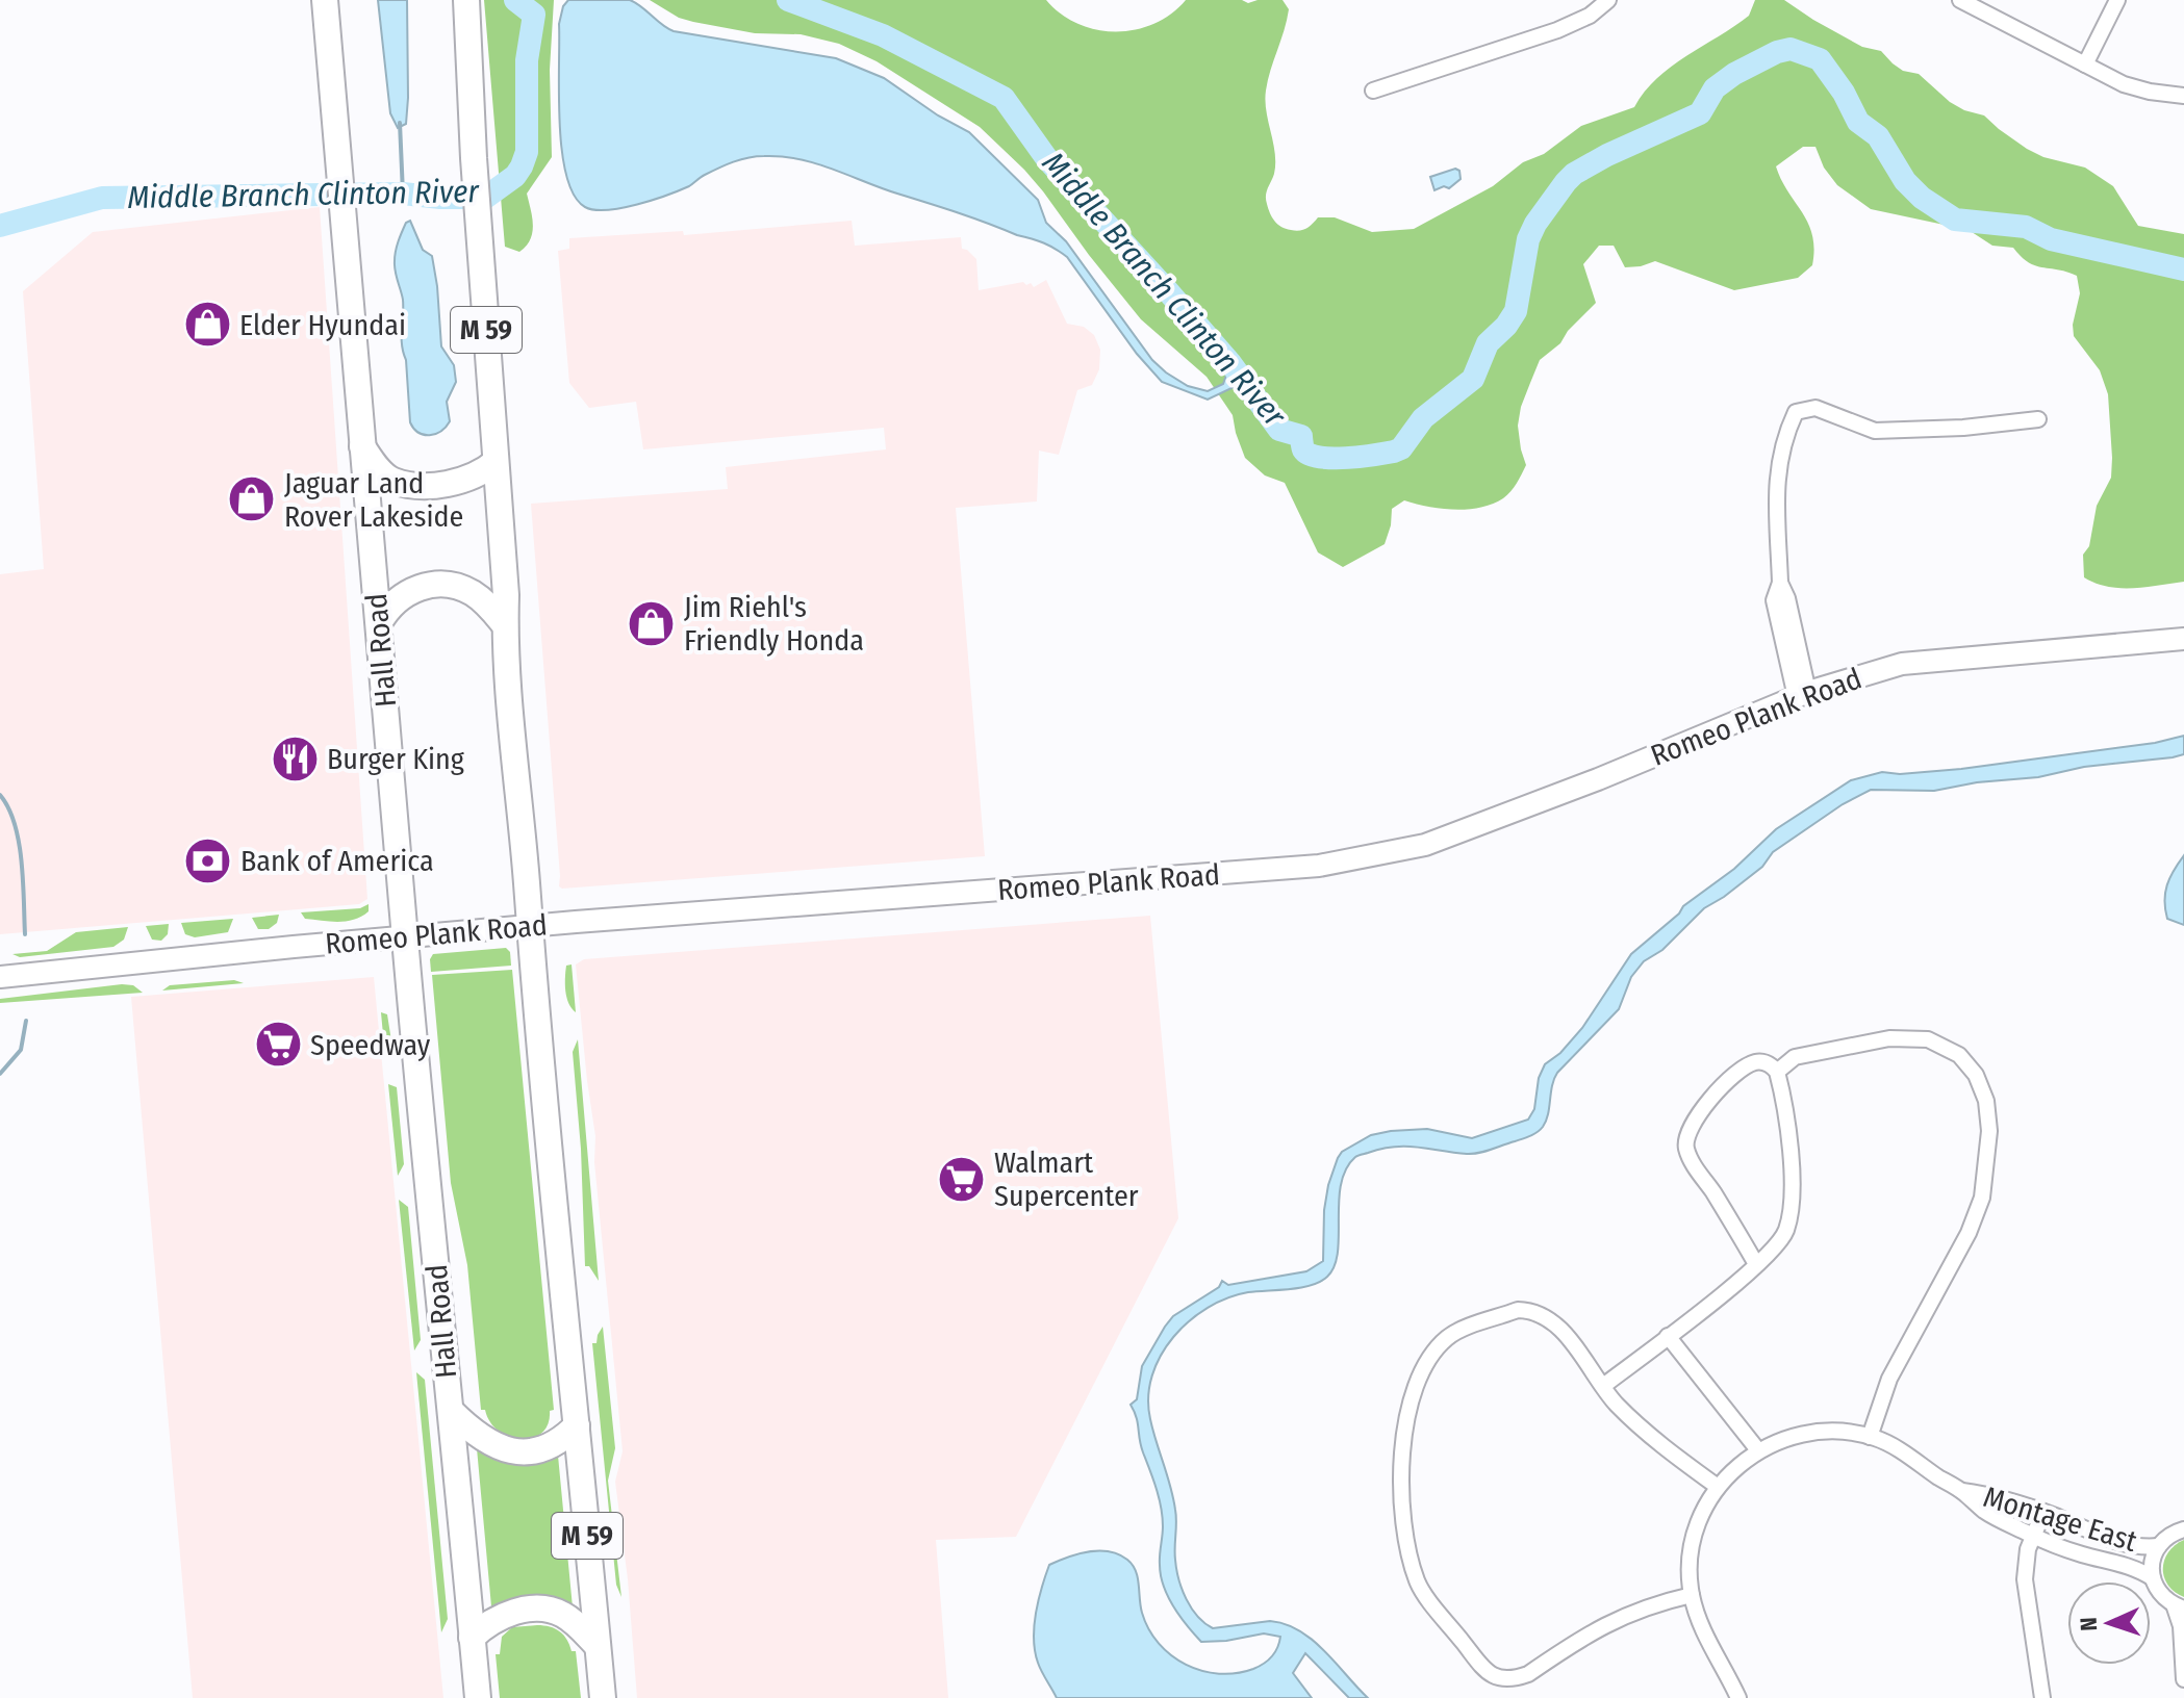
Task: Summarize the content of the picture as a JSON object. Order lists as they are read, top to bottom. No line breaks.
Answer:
{"streets":{"highway":["M 59","Hall Road"],"main road":["Romeo Plank Road"],"street":["Montage East"]},"crossings":[["M 59","Romeo Plank Road"],["Hall Road","Romeo Plank Road"]],"water":["Middle Branch Clinton River"],"places":{"shop":["Elder Hyundai","Jaguar Land Rover Lakeside","Jim Riehl's Friendly Honda"],"restaurant":["Burger King"],"bank":["Bank of America"],"supermarket":["Speedway","Walmart Supercenter"]},"north":"left"}
